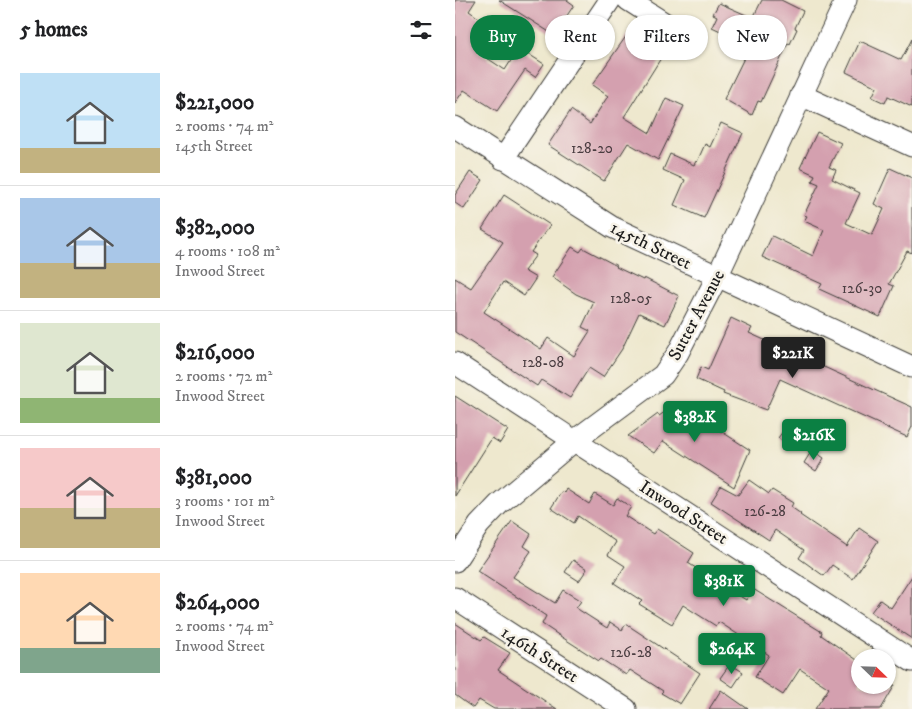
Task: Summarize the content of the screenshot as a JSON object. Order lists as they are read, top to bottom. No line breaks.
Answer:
{"streets":{"street":["145th Street","Sutter Avenue","Inwood Street","146th Street"]},"crossings":[["145th Street","Sutter Avenue"],["Sutter Avenue","Inwood Street"]],"house_numbers":["128-20","126-30","128-05","128-08","126-28","126-28"],"north":"bottom right","page":{"heading":"5 homes","chip":["Buy","Rent","Filters","New"],"list":[{"name":"$221,000","note":"2 rooms · 74 m² · 145th Street"},{"name":"$382,000","note":"4 rooms · 108 m² · Inwood Street"},{"name":"$216,000","note":"2 rooms · 72 m² · Inwood Street"},{"name":"$381,000","note":"3 rooms · 101 m² · Inwood Street"},{"name":"$264,000","note":"2 rooms · 74 m² · Inwood Street"}],"price":["$221K","$382K","$216K","$381K","$264K"]}}
